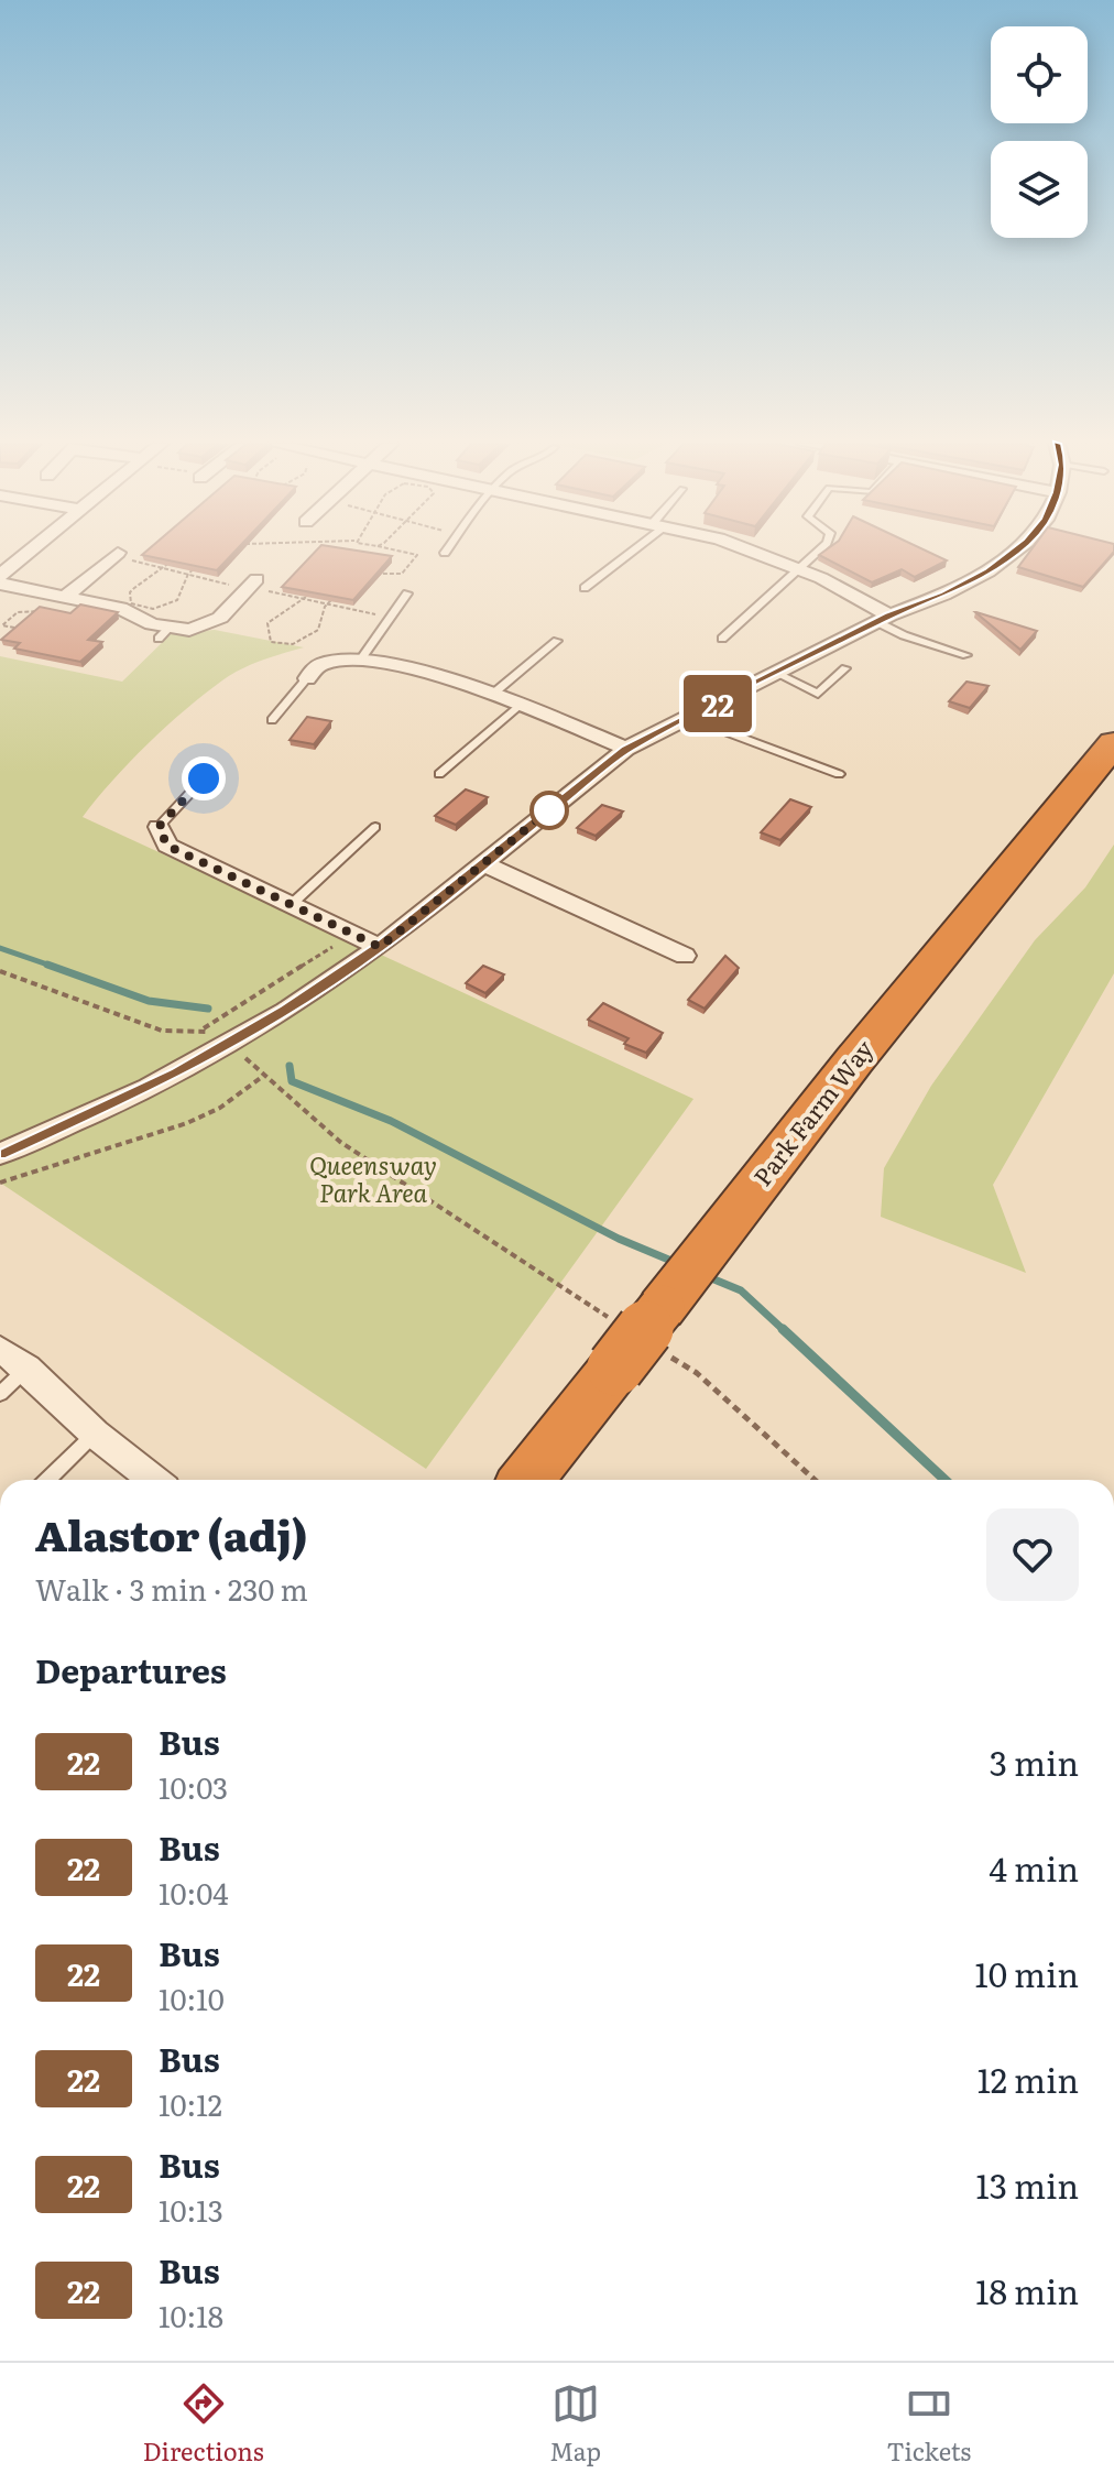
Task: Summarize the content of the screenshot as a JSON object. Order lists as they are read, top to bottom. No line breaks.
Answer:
{"streets":{"highway":["Park Farm Way"]},"parks":["Queensway Park Area"],"lines":["bus line 22"],"page":{"on_map":"22","heading":[["Alastor (adj)","Walk · 3 min · 230 m"],"Departures"],"list":[{"mark":"22","name":"Bus","note":"10:03","value":"3 min"},{"mark":"22","name":"Bus","note":"10:04","value":"4 min"},{"mark":"22","name":"Bus","note":"10:10","value":"10 min"},{"mark":"22","name":"Bus","note":"10:12","value":"12 min"},{"mark":"22","name":"Bus","note":"10:13","value":"13 min"},{"mark":"22","name":"Bus","note":"10:18","value":"18 min"}],"tabs":["Directions","Map","Tickets"]}}
